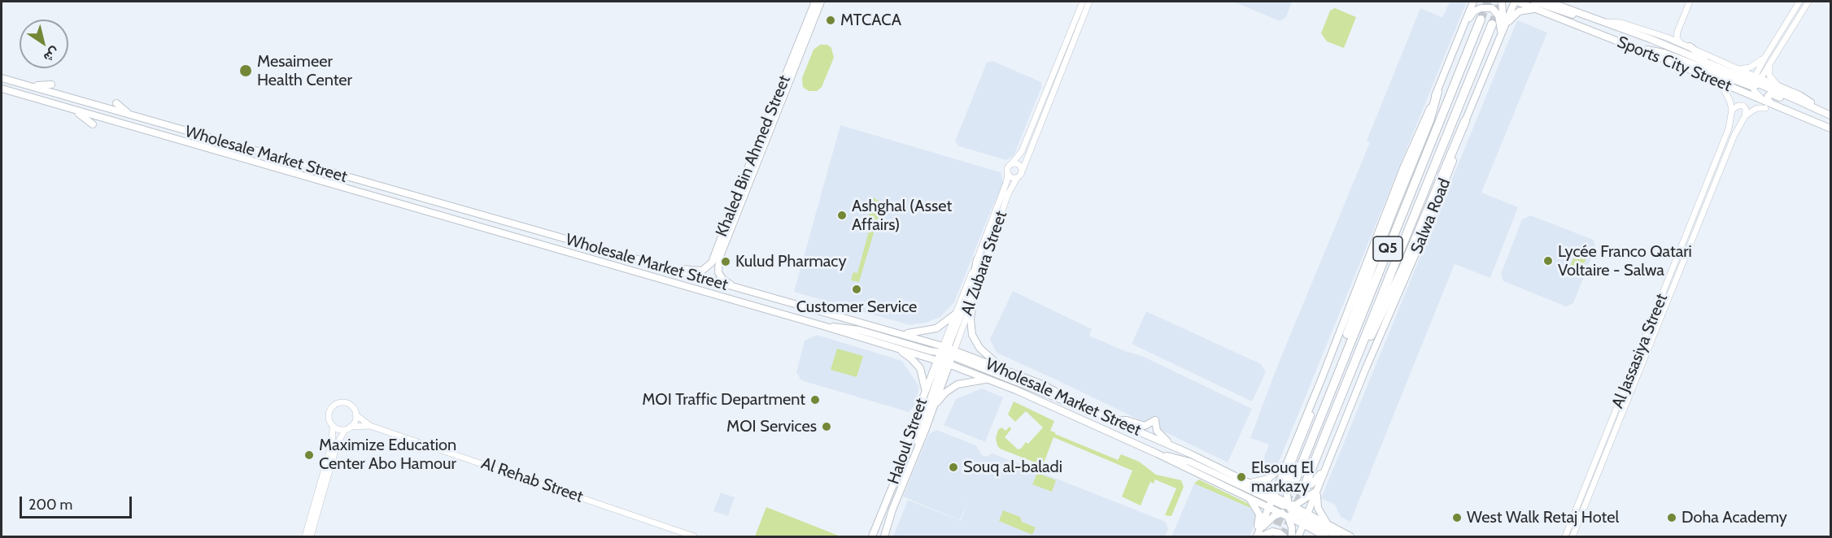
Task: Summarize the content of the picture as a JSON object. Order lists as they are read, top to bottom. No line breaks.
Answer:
{"streets":{"highway":["Salwa Road","Q5"],"main road":["Sports City Street","Wholesale Market Street","Khaled Bin Ahmed Street","Haloul Street"],"street":["Al Zubara Street","Al Jassasiya Street","Al Rehab Street"]},"crossings":[["Sports City Street","Salwa Road"],["Wholesale Market Street","Khaled Bin Ahmed Street"],["Wholesale Market Street","Al Zubara Street"],["Wholesale Market Street","Haloul Street"],["Al Zubara Street","Haloul Street"]],"places":["MTCACA","Mesaimeer Health Center","Ashghal (Asset Affairs)","Lycée Franco Qatari Voltaire - Salwa","Kulud Pharmacy","Customer Service","MOI Traffic Department","MOI Services","Maximize Education Center Abo Hamour","Souq al-baladi","Elsouq El markazy","West Walk Retaj Hotel","Doha Academy"],"scale_bar":"200 m","north":"bottom right"}
